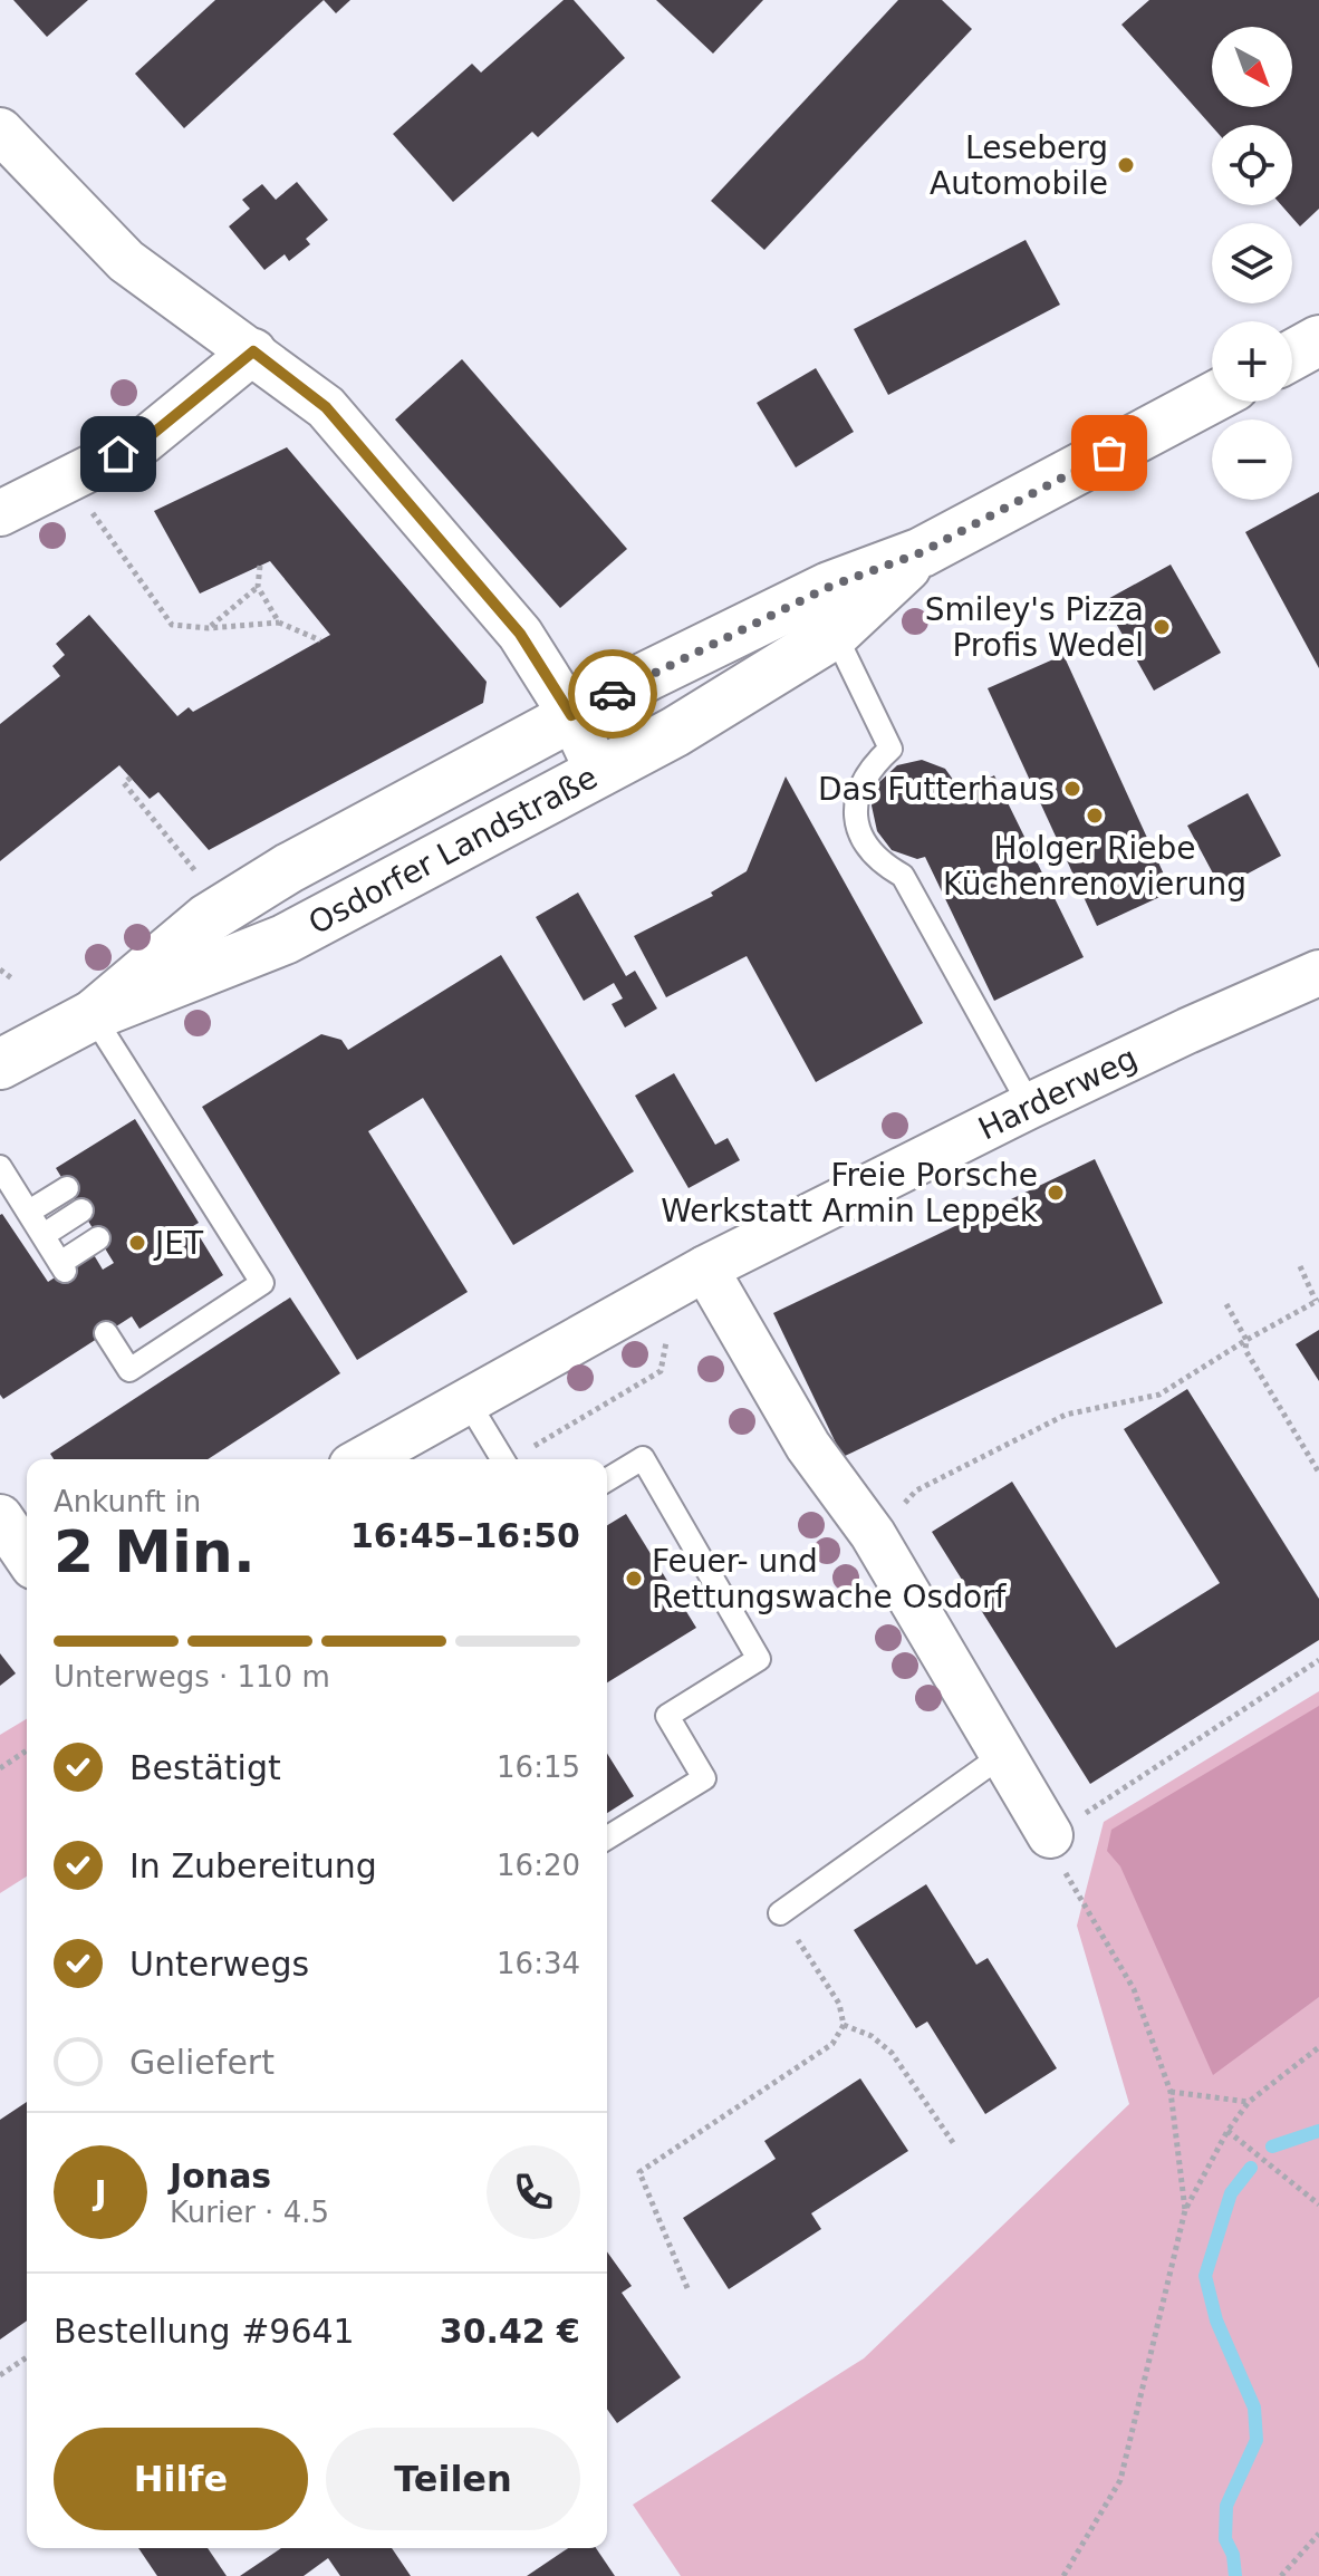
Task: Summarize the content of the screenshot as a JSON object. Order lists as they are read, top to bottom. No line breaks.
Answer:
{"streets":{"main road":["Osdorfer Landstraße"],"street":["Harderweg"]},"places":["Leseberg Automobile","Smiley's Pizza Profis Wedel","Das Futterhaus","Holger Riebe Küchenrenovierung","Freie Porsche Werkstatt Armin Leppek","JET","Feuer- und Rettungswache Osdorf"],"north":"bottom right","page":{"map_buttons":["+","−"],"heading":["2 Min.","Ankunft in","16:45–16:50"],"panel":["Jonas","Kurier · 4.5","Bestellung #9641","30.42 €"],"bar":"Unterwegs · 110 m","list":[["Bestätigt","16:15"],["In Zubereitung","16:20"],["Unterwegs","16:34"],"Geliefert"],"round":"J","buttons":["Hilfe","Teilen"]}}
